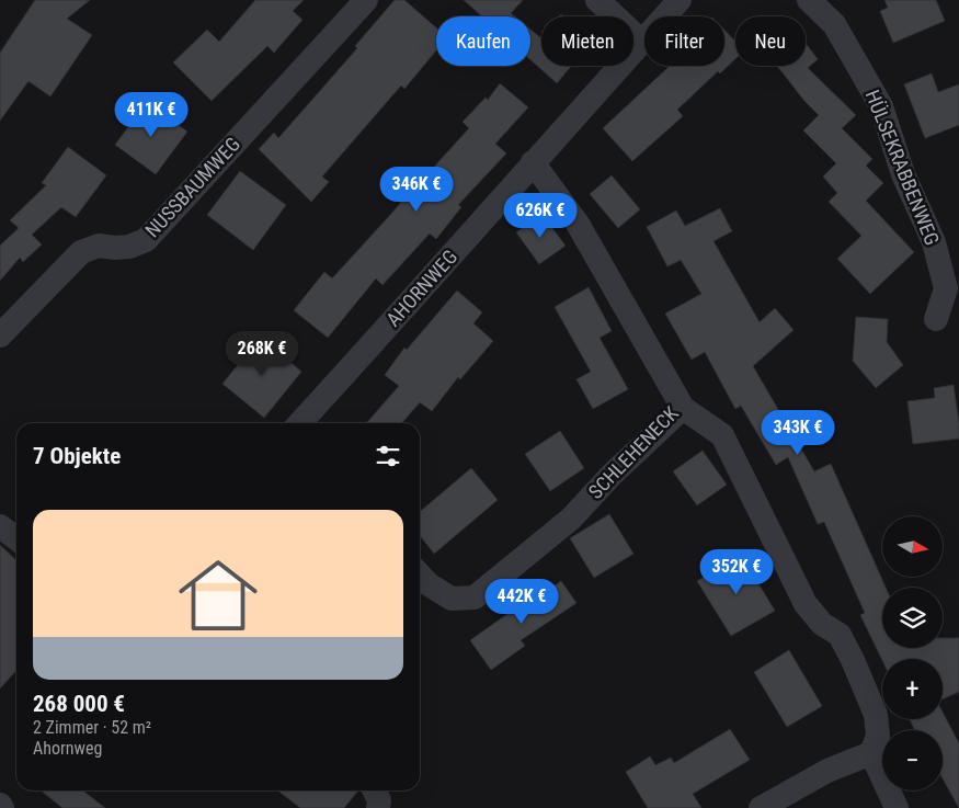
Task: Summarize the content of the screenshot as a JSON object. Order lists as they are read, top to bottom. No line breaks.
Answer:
{"streets":{"street":["HÜLSEKRABBENWEG","NUSSBAUMWEG","AHORNWEG","SCHLEHENECK"]},"crossings":[["AHORNWEG","SCHLEHENECK"]],"north":"right","page":{"chip":["Kaufen","Mieten","Filter","Neu"],"price":["411K €","346K €","626K €","268K €","343K €","352K €","442K €"],"heading":"7 Objekte","list":[{"name":"268 000 €","note":"2 Zimmer · 52 m² · Ahornweg"}],"map_buttons":["+","−"]}}
